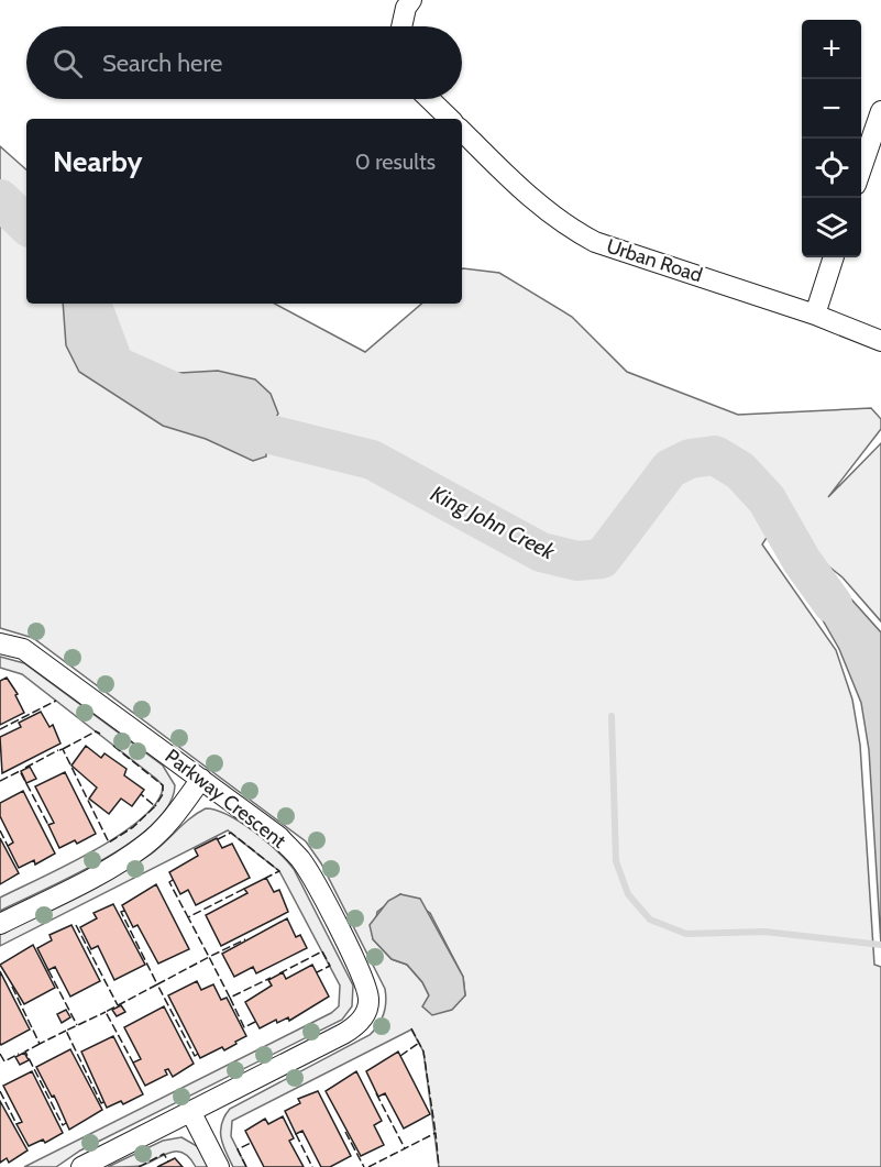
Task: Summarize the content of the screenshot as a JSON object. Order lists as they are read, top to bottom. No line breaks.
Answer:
{"streets":{"street":["Urban Road","Parkway Crescent"]},"water":["King John Creek"],"page":{"map_buttons":["+","−"],"search":"Search here","heading":["Nearby","0 results"]}}
